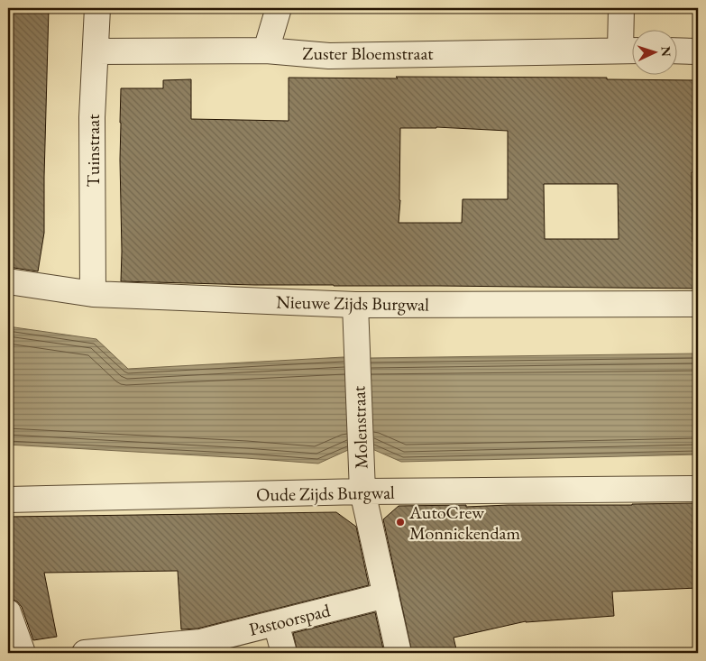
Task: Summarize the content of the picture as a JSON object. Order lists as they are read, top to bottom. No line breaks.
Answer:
{"streets":{"street":["Zuster Bloemstraat","Tuinstraat","Nieuwe Zijds Burgwal","Molenstraat","Oude Zijds Burgwal","Pastoorspad"]},"crossings":[["Zuster Bloemstraat","Tuinstraat"],["Tuinstraat","Nieuwe Zijds Burgwal"],["Nieuwe Zijds Burgwal","Molenstraat"],["Molenstraat","Oude Zijds Burgwal"],["Molenstraat","Pastoorspad"]],"places":["AutoCrew Monnickendam"],"north":"right"}
